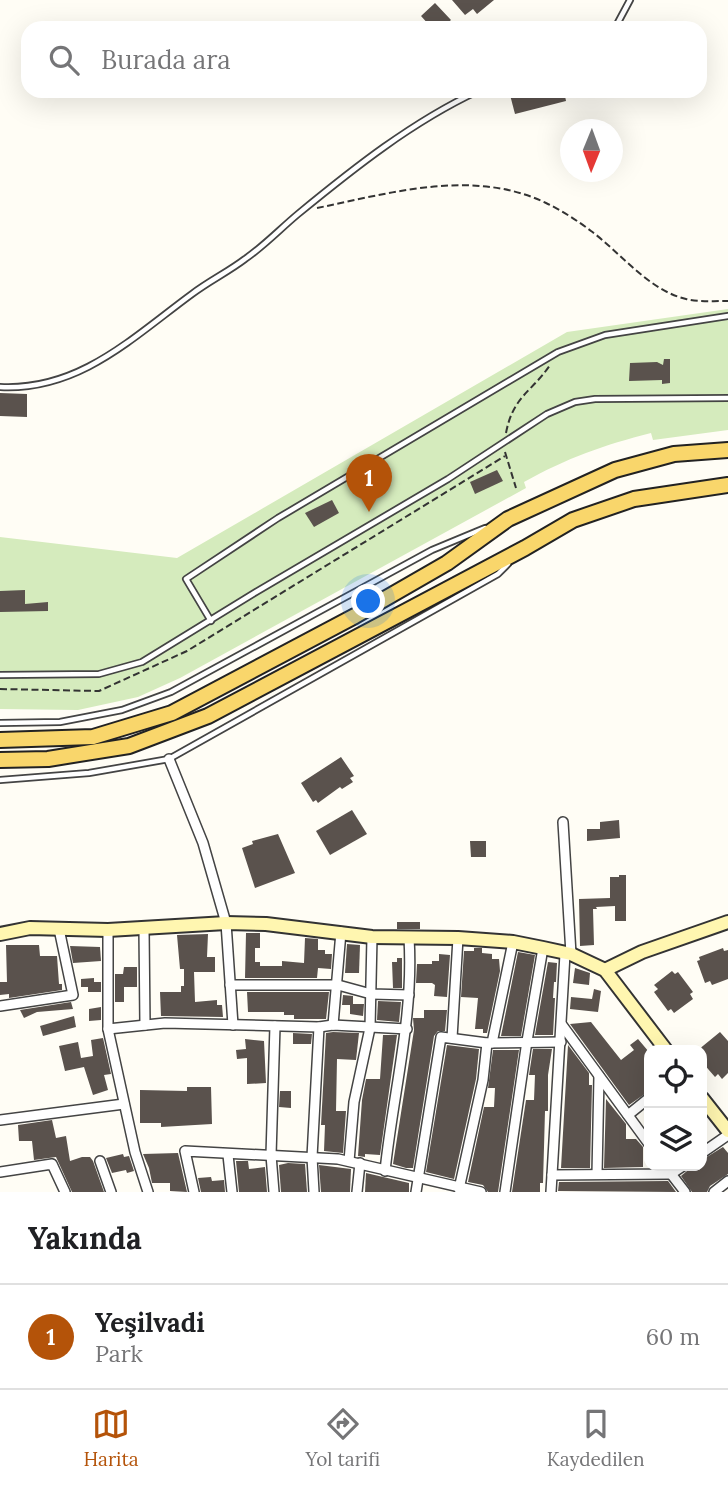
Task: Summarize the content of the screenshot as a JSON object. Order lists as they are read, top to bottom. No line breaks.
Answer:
{"north":"bottom","page":{"search":"Burada ara","pins":"1","heading":"Yakında","list":[{"mark":"1","name":"Yeşilvadi","note":"Park","value":"60 m"}],"nav":["Harita","Yol tarifi","Kaydedilen"]}}
